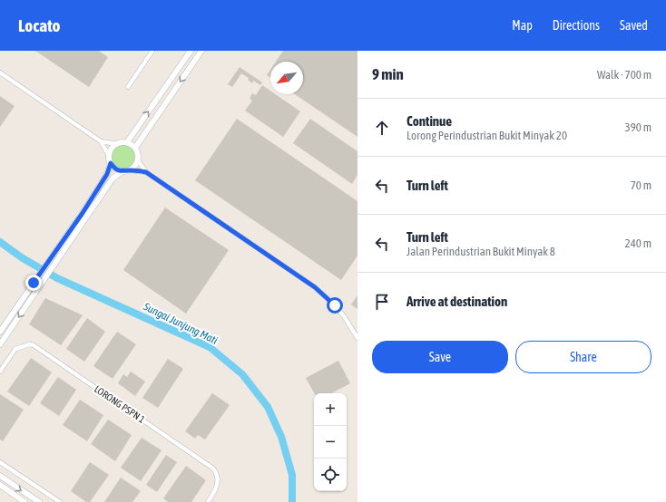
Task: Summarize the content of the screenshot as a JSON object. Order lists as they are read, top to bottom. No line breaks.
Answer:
{"streets":{"street":["LORONG PSPN 1"]},"water":["Sungai Junjung Mati"],"north":"bottom left","page":{"header":"Locato","nav":["Map","Directions","Saved"],"heading":["9 min","Walk · 700 m"],"list":[["Continue","Lorong Perindustrian Bukit Minyak 20","390 m"],["Turn left","70 m"],["Turn left","Jalan Perindustrian Bukit Minyak 8","240 m"],"Arrive at destination"],"buttons":["Save","Share"],"map_buttons":["+","−"]}}
